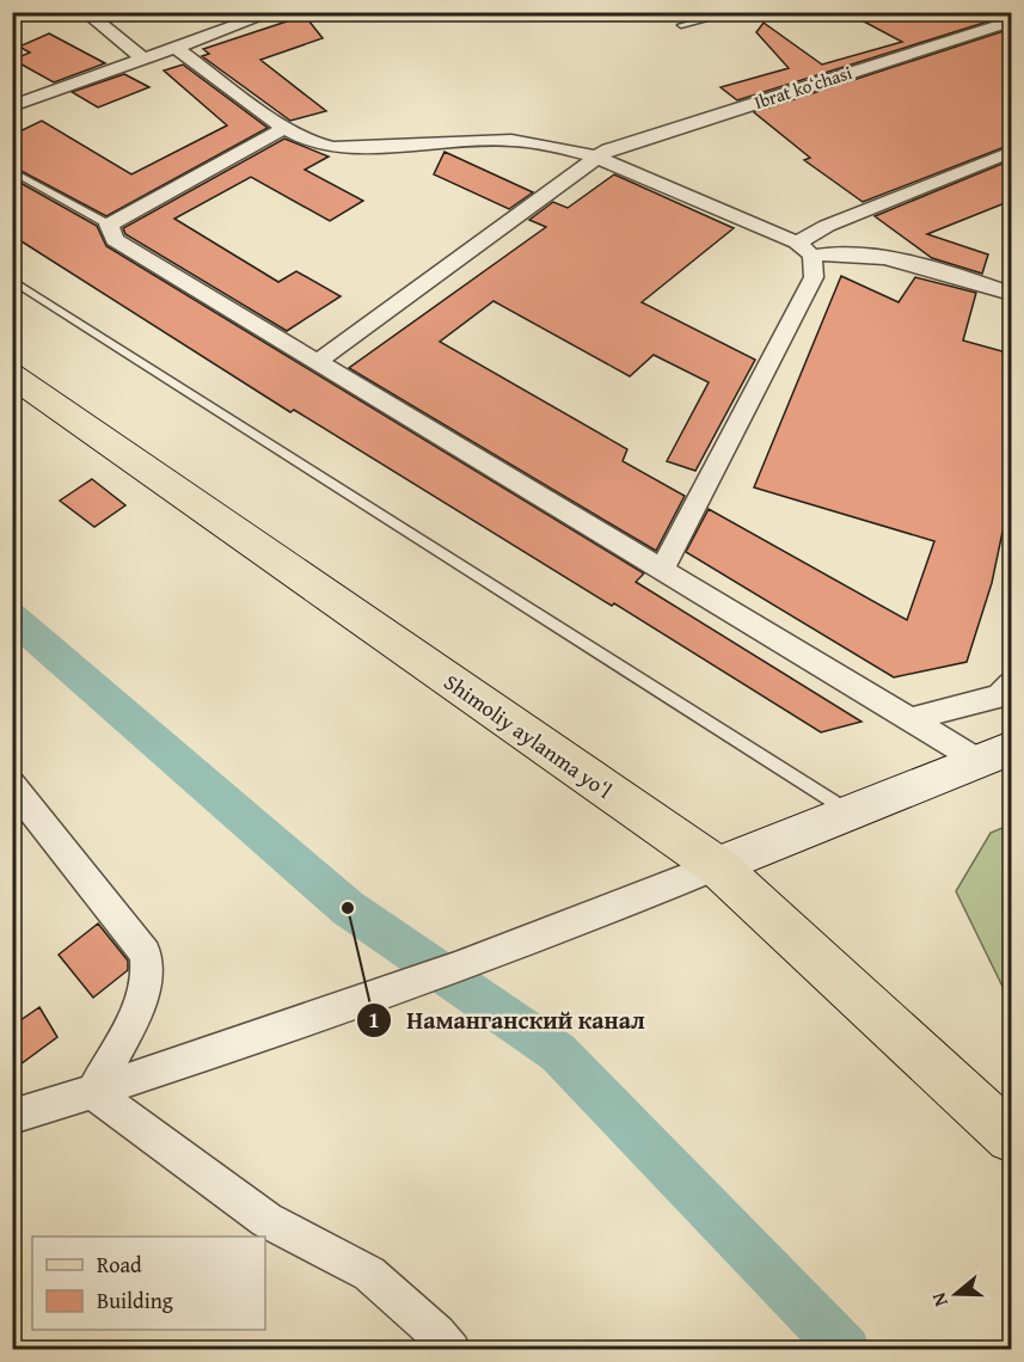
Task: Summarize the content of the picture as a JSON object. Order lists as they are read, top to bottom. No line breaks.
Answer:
{"streets":{"main road":["Shimoliy aylanma yoʻl"],"street":["Ibrat koʻchasi"]},"places":["Наманганский канал"],"legend":["Road","Building"],"north":"left"}
